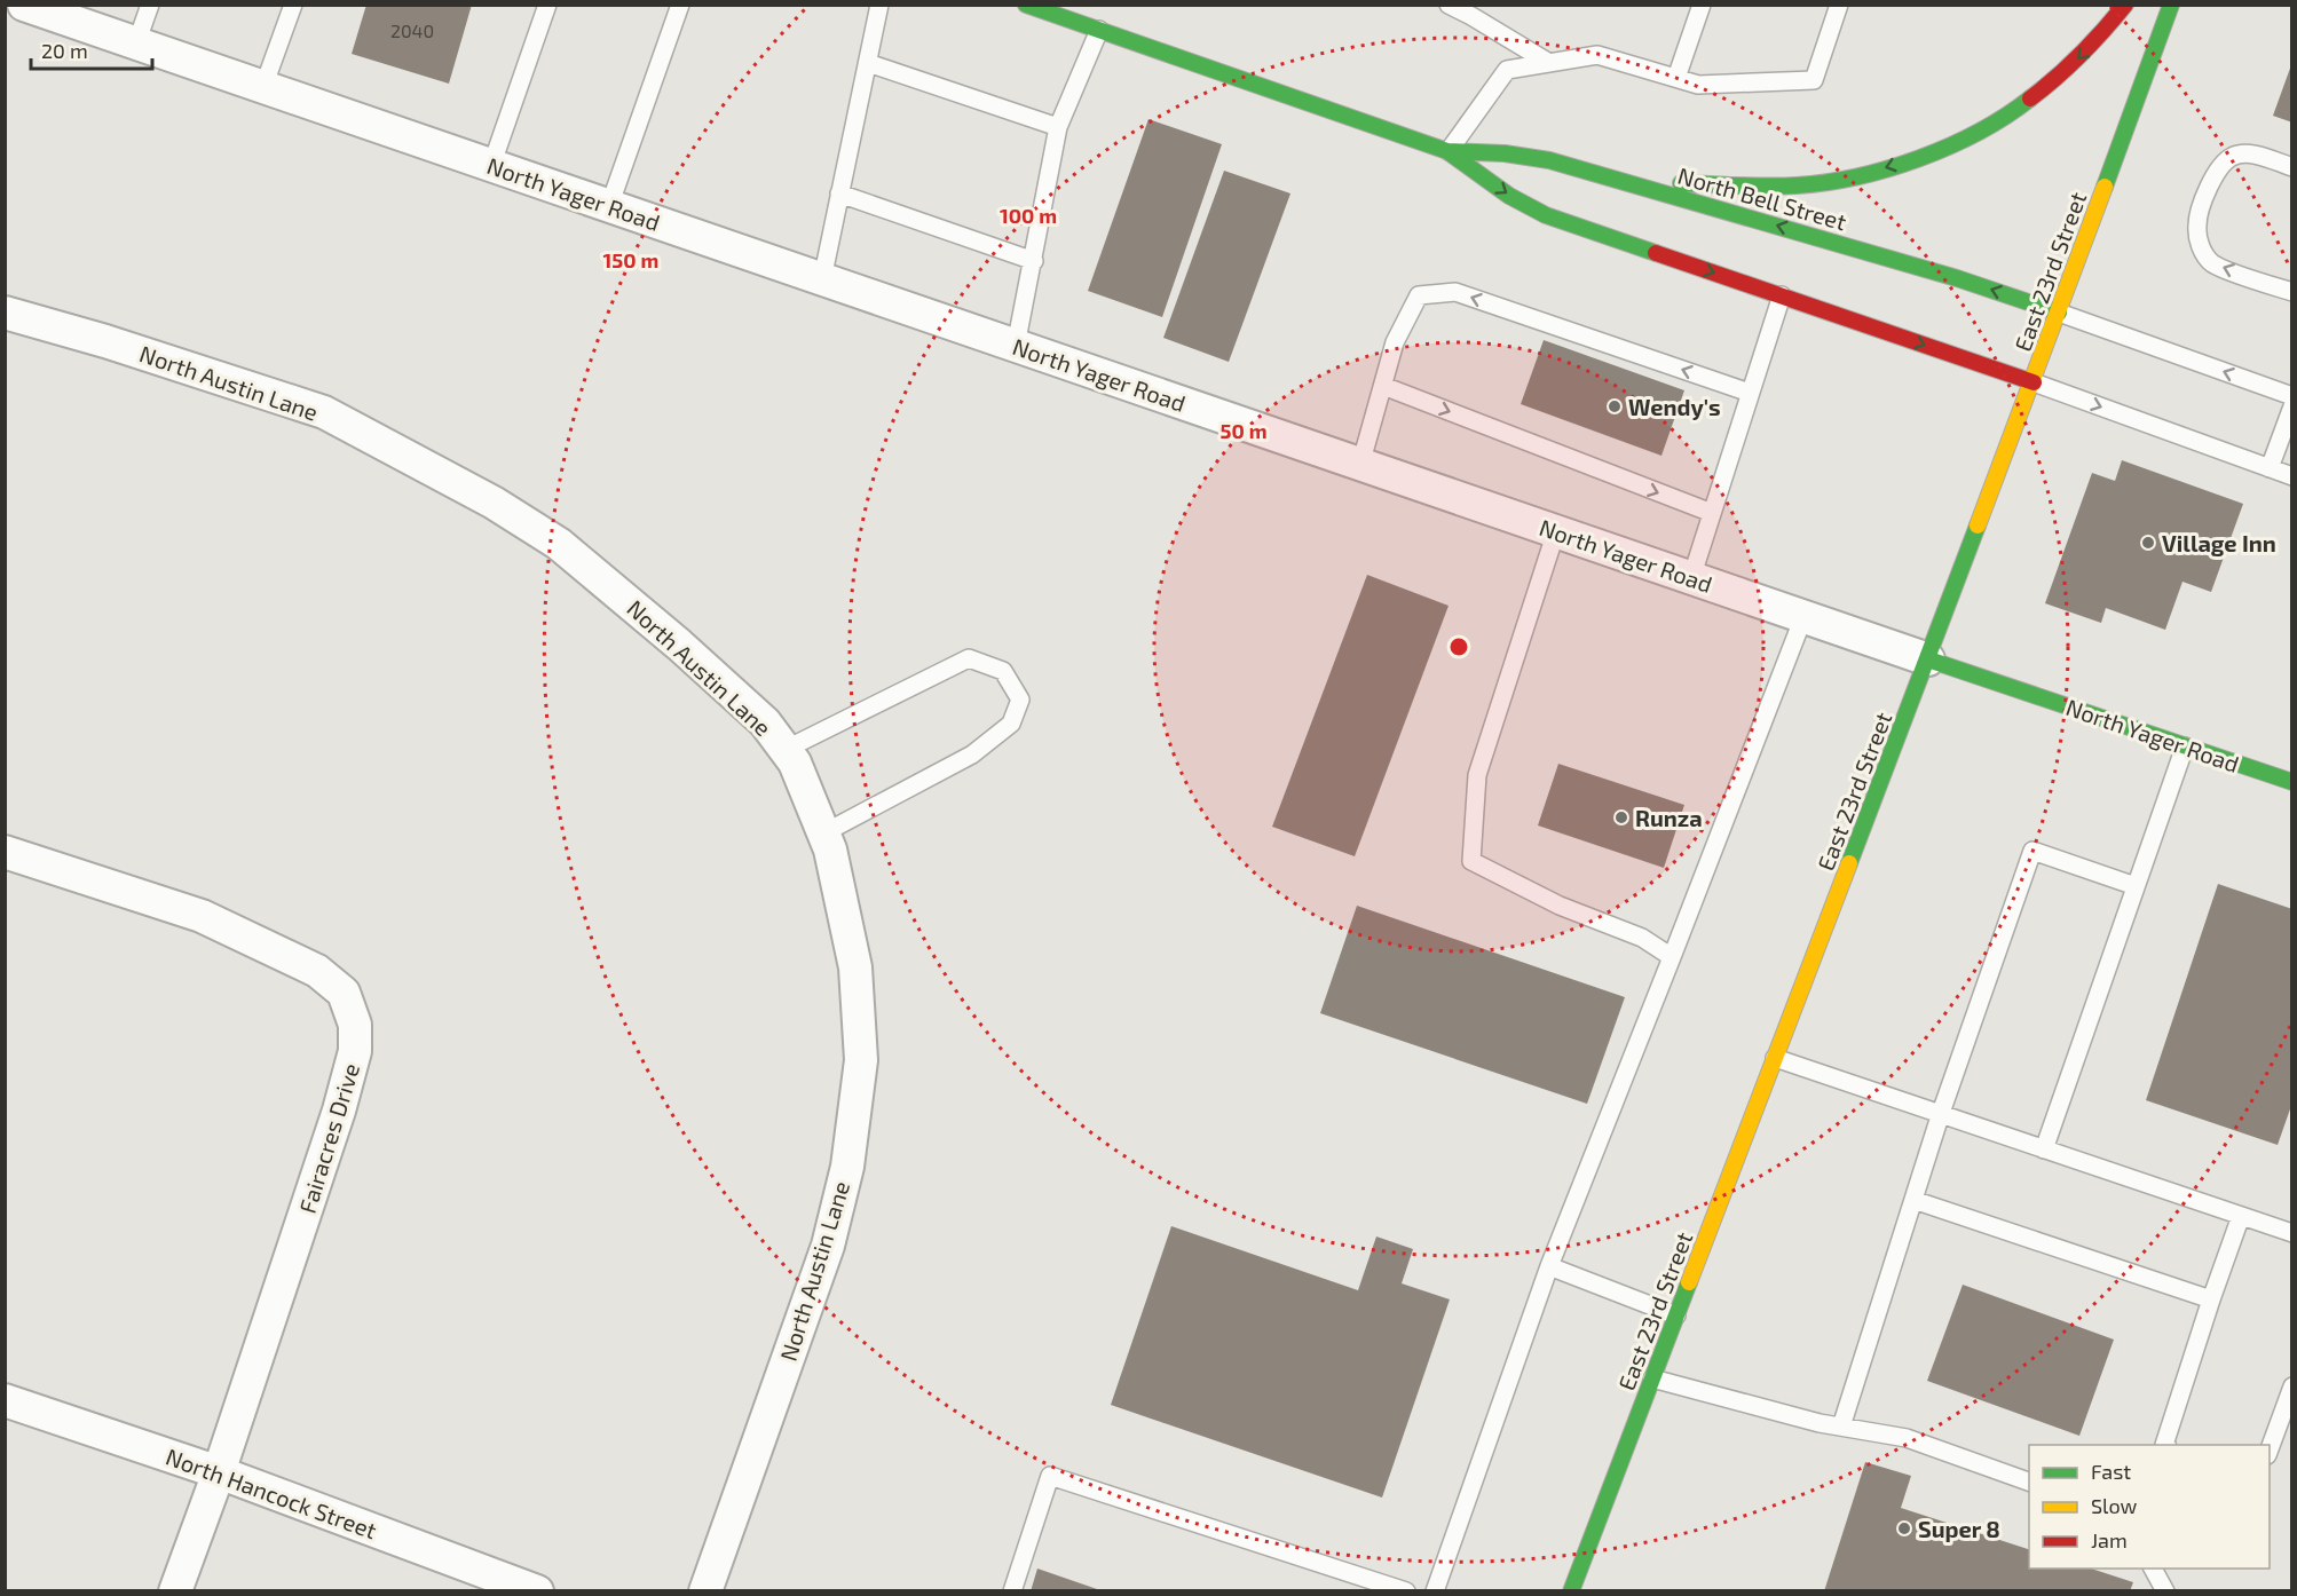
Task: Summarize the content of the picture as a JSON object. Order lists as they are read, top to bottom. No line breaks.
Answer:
{"streets":{"main road":["North Yager Road","North Bell Street","East 23rd Street"],"street":["North Austin Lane","Fairacres Drive","North Hancock Street"]},"crossings":[["North Yager Road","East 23rd Street"],["North Bell Street","East 23rd Street"],["Fairacres Drive","North Hancock Street"]],"places":["Wendy's","Village Inn","Runza","Super 8"],"house_numbers":["2040"],"legend":["Fast","Slow","Jam"],"scale_bar":"20 m","rings":["100 m","150 m","50 m"]}
